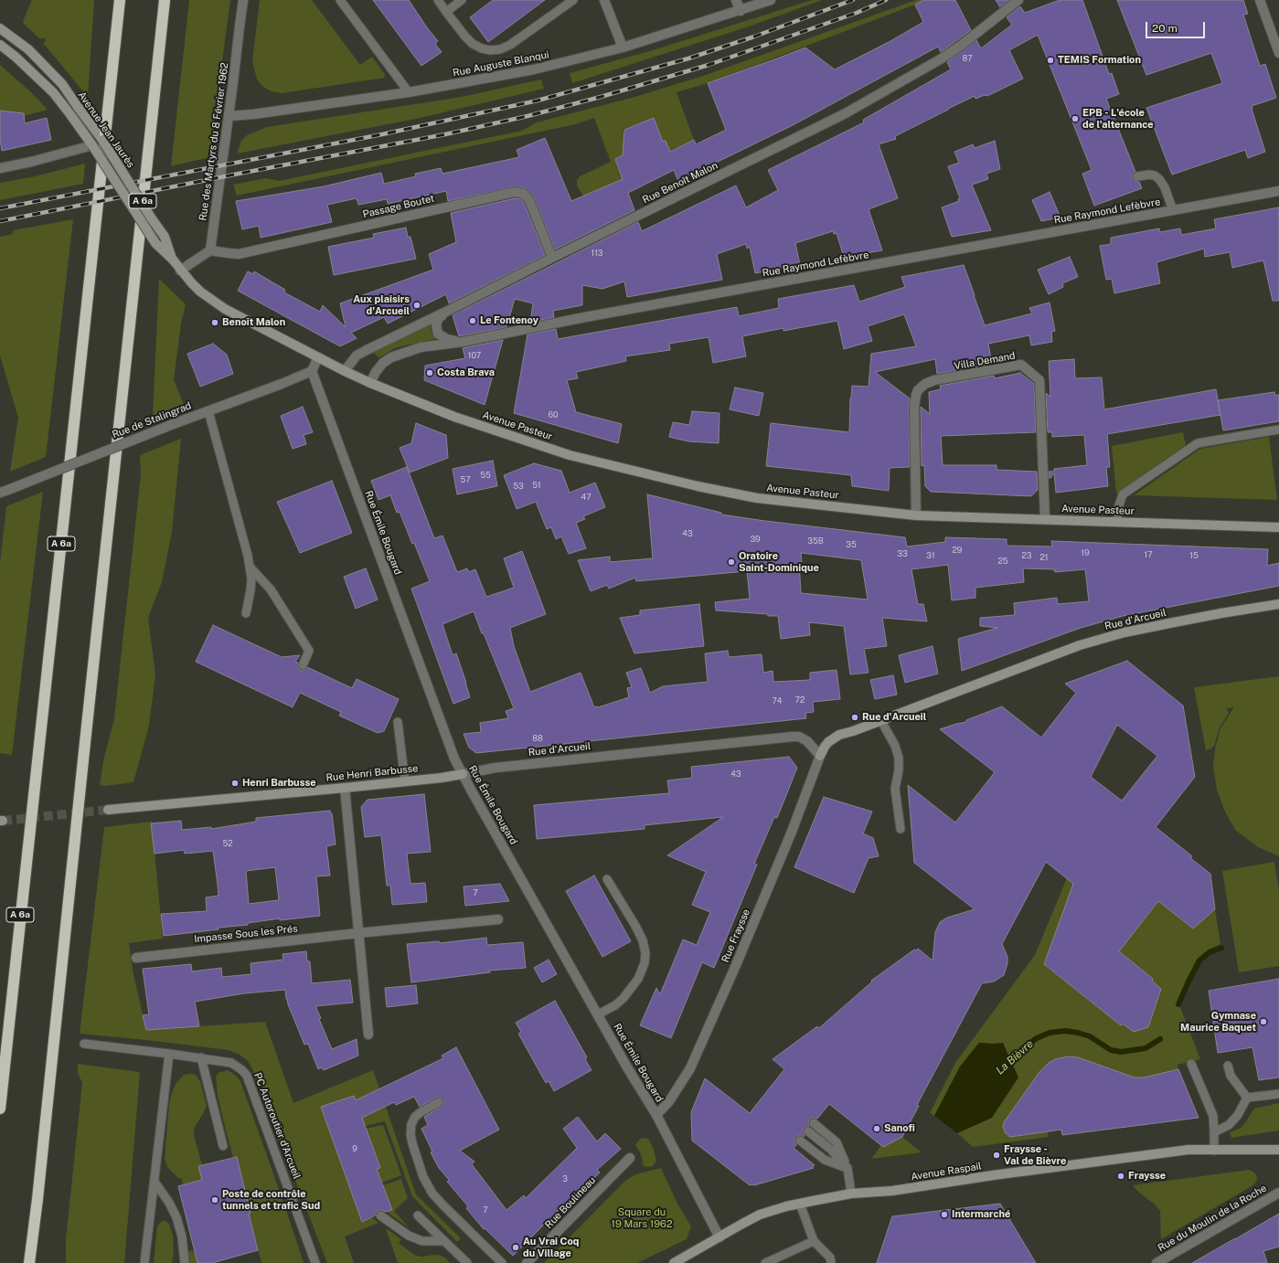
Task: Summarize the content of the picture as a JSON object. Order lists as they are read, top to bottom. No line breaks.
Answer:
{"streets":{"highway":["A 6a"],"main road":["Avenue Jean Jaurès","Avenue Pasteur","Rue d'Arcueil","Rue Henri Barbusse","Avenue Raspail"],"street":["Rue Auguste Blanqui","Rue des Martyrs du 8 Février 1962","Rue Benoît Malon","Passage Boutet","Rue Raymond Lefèbvre","Villa Demand","Rue de Stalingrad","Rue Émile Bougard","Impasse Sous les Prés","Rue Fraysse","Rue Boulineau","Rue du Moulin de la Roche"],"lane":["PC Autoroutier d’Arcueil"]},"crossings":[["Rue Auguste Blanqui","Rue des Martyrs du 8 Février 1962"],["Avenue Jean Jaurès","Rue Benoît Malon"],["Avenue Jean Jaurès","Avenue Pasteur"],["Rue des Martyrs du 8 Février 1962","Passage Boutet"],["Rue Benoît Malon","Passage Boutet"],["Rue Benoît Malon","Avenue Pasteur"],["Rue Raymond Lefèbvre","Avenue Pasteur"],["Villa Demand","Avenue Pasteur"],["Rue de Stalingrad","Rue Émile Bougard"],["Rue Émile Bougard","Rue d'Arcueil"],["Rue Émile Bougard","Rue Henri Barbusse"],["Rue Émile Bougard","Rue Fraysse"],["Rue Émile Bougard","Avenue Raspail"],["Rue d'Arcueil","Rue Henri Barbusse"],["Rue d'Arcueil","Rue Fraysse"]],"water":["La Bièvre"],"parks":["Square du 19 Mars 1962"],"places":["TEMIS Formation","EPB - L'école de l'alternance","Aux plaisirs d'Arcueil","Le Fontenoy","Benoît Malon","Costa Brava","Oratoire Saint-Dominique","Rue d'Arcueil","Henri Barbusse","Gymnase Maurice Baquet","Sanofi","Fraysse - Val de Bièvre","Fraysse","Poste de contrôle tunnels et trafic Sud","Intermarché","Au Vrai Coq du Village"],"house_numbers":["87","113","107","60","55","57","51","53","47","43","39","35B","35","29","19","33","17","31","23","15","21","25","72","74","88","43","52","7","9","3","7"],"scale_bar":"20 m"}
